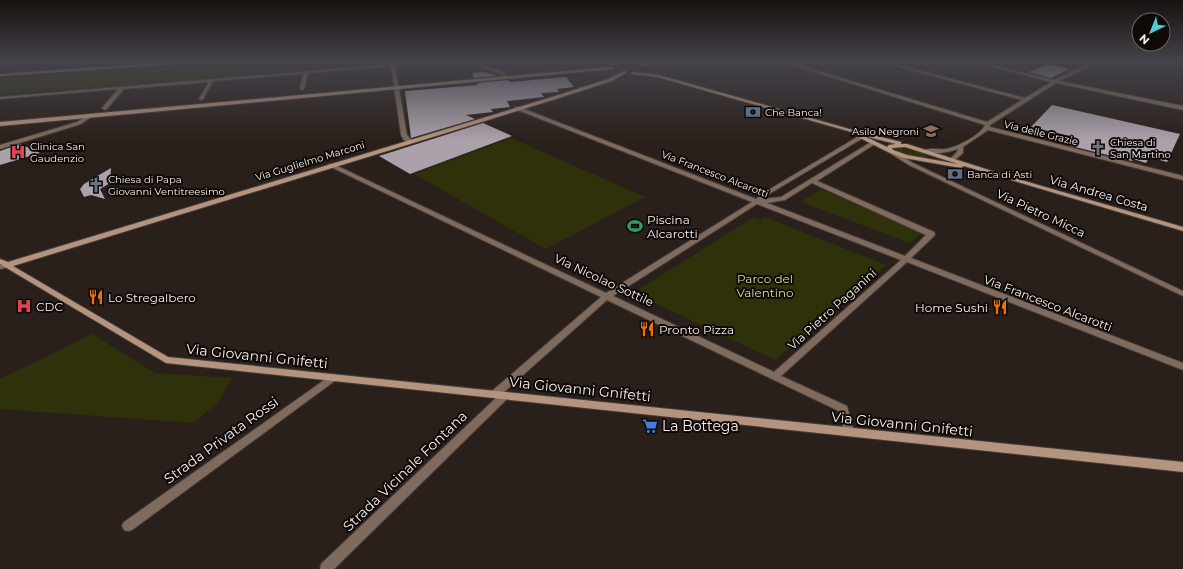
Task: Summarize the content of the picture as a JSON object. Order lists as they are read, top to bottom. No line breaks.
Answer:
{"streets":{"main road":["Via Guglielmo Marconi","Via Andrea Costa","Via Giovanni Gnifetti"],"street":["Via delle Grazie","Via Francesco Alcarotti","Via Pietro Micca","Via Nicolao Sottile","Via Pietro Paganini","Strada Privata Rossi","Strada Vicinale Fontana"]},"crossings":[["Via Guglielmo Marconi","Via Francesco Alcarotti"],["Via Guglielmo Marconi","Via Nicolao Sottile"],["Via Guglielmo Marconi","Via Giovanni Gnifetti"],["Via Francesco Alcarotti","Via Pietro Paganini"],["Via Francesco Alcarotti","Strada Vicinale Fontana"],["Via Andrea Costa","Via Pietro Micca"],["Via Nicolao Sottile","Via Pietro Paganini"],["Via Nicolao Sottile","Via Giovanni Gnifetti"],["Via Nicolao Sottile","Strada Vicinale Fontana"],["Via Giovanni Gnifetti","Strada Privata Rossi"],["Via Giovanni Gnifetti","Strada Vicinale Fontana"]],"parks":["Parco del Valentino"],"places":{"bank":["Che Banca!","Banca di Asti"],"school or university":["Asilo Negroni"],"church":["Chiesa di San Martino","Chiesa di Papa Giovanni Ventitreesimo"],"hospital":["Clinica San Gaudenzio","CDC"],"sports":["Piscina Alcarotti"],"restaurant":["Lo Stregalbero","Home Sushi","Pronto Pizza"],"supermarket":["La Bottega"]},"north":"bottom left"}
